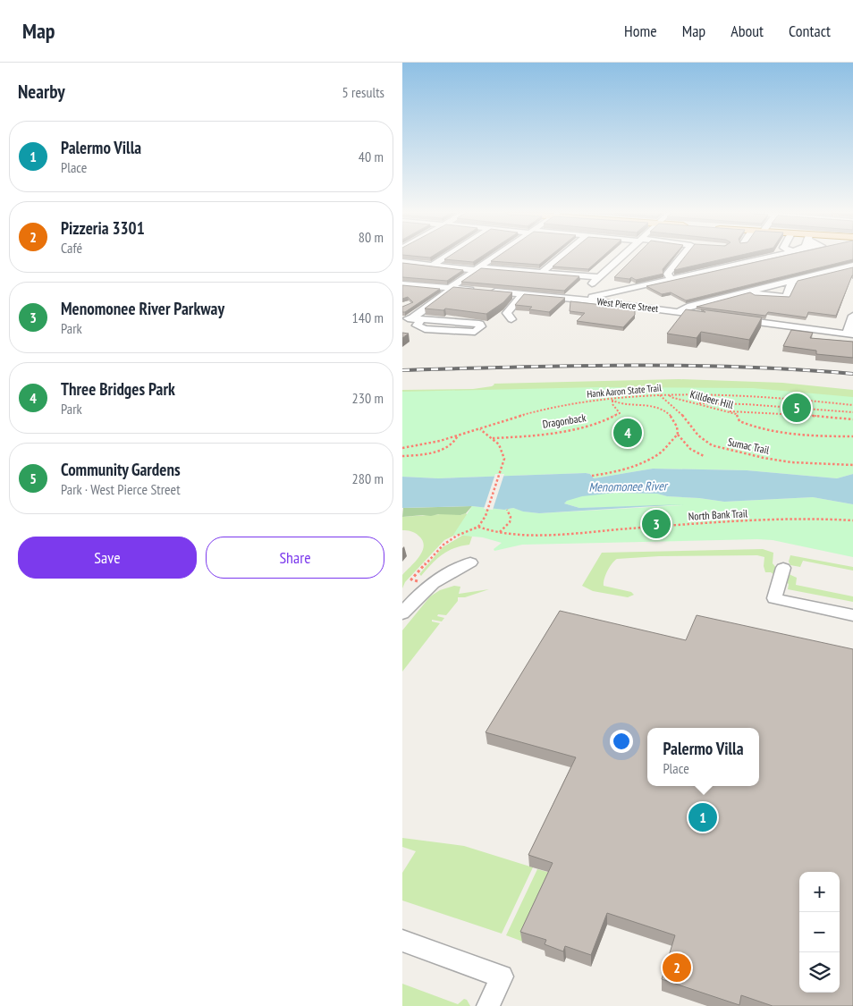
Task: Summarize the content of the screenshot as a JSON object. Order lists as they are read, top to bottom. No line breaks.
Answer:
{"streets":{"street":["West Pierce Street"],"path":["Hank Aaron State Trail","Killdeer Hill","Dragonback","Sumac Trail","North Bank Trail"]},"crossings":[["Hank Aaron State Trail","Killdeer Hill"],["Hank Aaron State Trail","Dragonback"],["Hank Aaron State Trail","Sumac Trail"]],"water":["Menomonee River"],"page":{"header":"Map","nav":["Home","Map","About","Contact"],"heading":["Nearby","5 results"],"list":[{"mark":"1","name":"Palermo Villa","note":"Place","value":"40 m"},{"mark":"2","name":"Pizzeria 3301","note":"Café","value":"80 m"},{"mark":"3","name":"Menomonee River Parkway","note":"Park","value":"140 m"},{"mark":"4","name":"Three Bridges Park","note":"Park","value":"230 m"},{"mark":"5","name":"Community Gardens","note":"Park · West Pierce Street","value":"280 m"}],"pins":["5","4","3","1","2"],"buttons":["Save","Share"],"popup":["Palermo Villa","Place"],"map_buttons":["+","−"]}}
